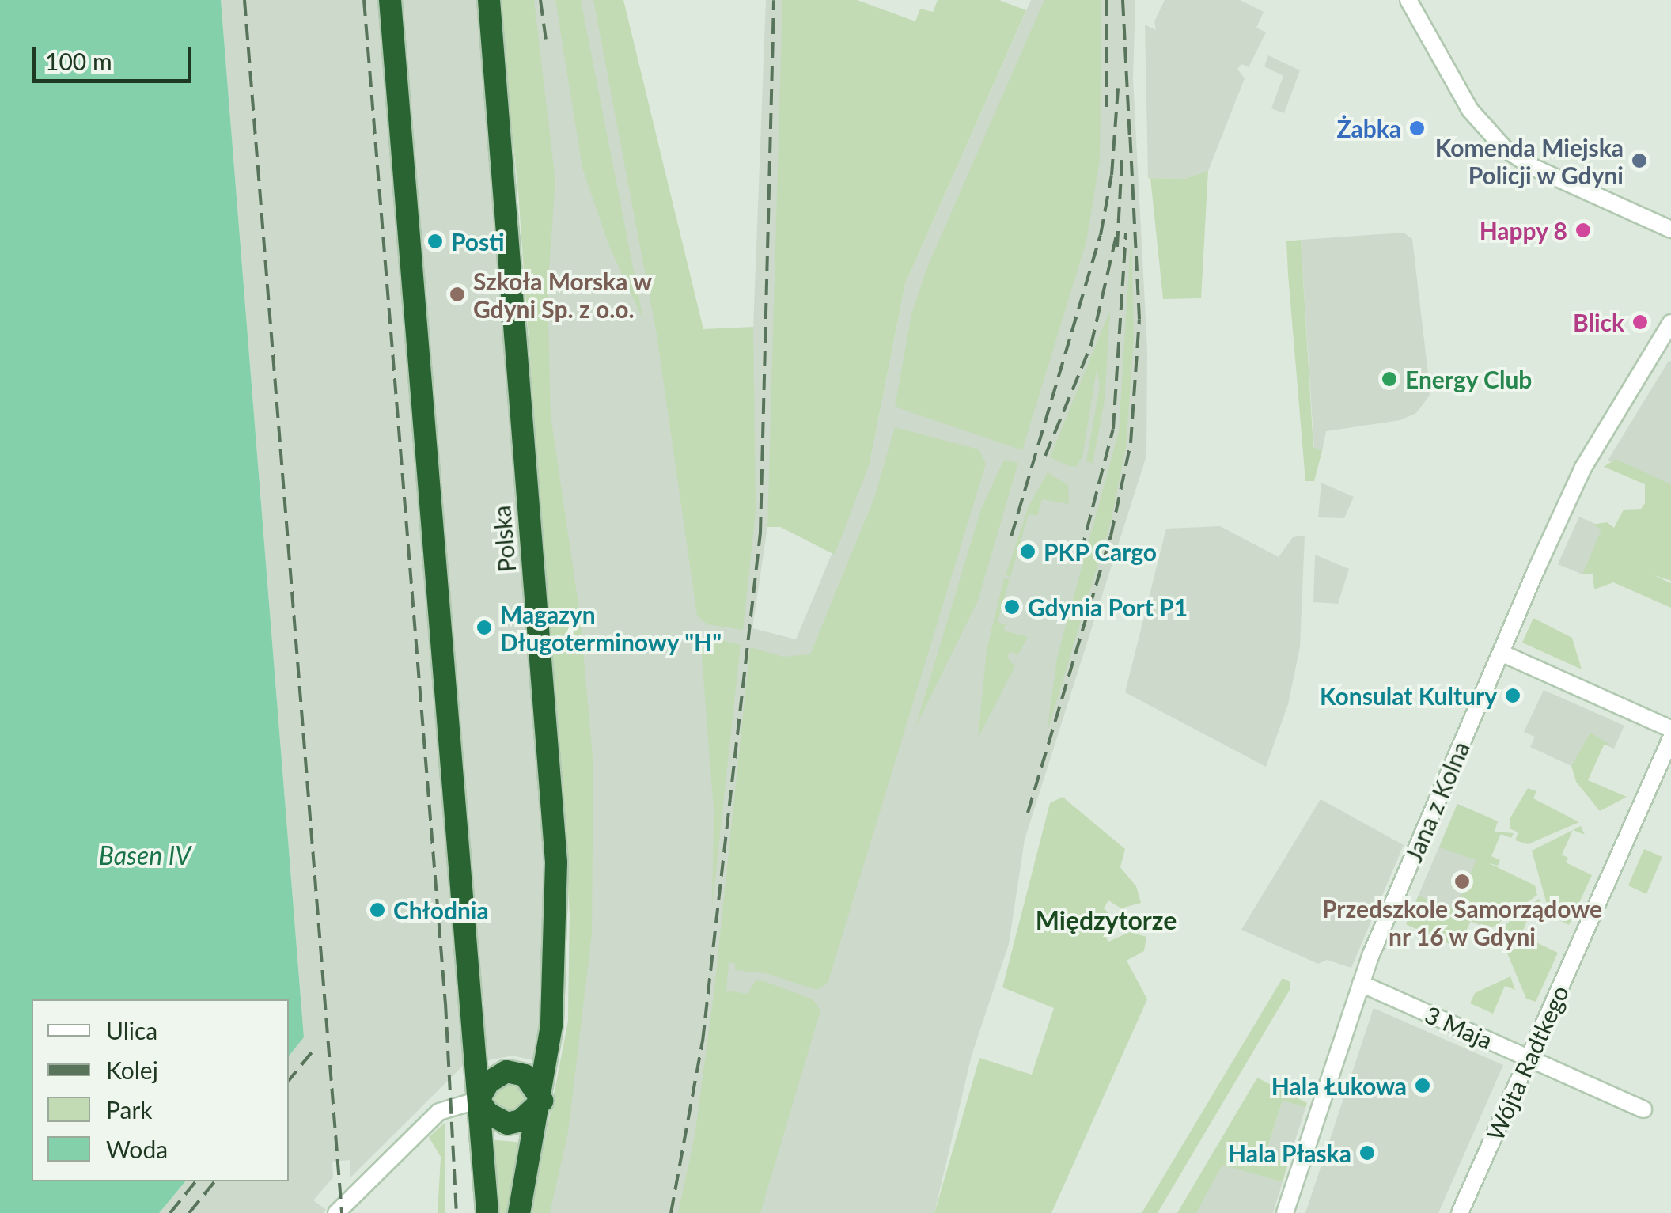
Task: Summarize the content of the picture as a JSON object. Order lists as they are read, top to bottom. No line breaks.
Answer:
{"streets":{"highway":["Polska"],"street":["Jana z Kolna","3 Maja","Wójta Radtkego"]},"crossings":[["Jana z Kolna","3 Maja"],["3 Maja","Wójta Radtkego"]],"districts":["Międzytorze"],"water":["Basen IV"],"places":["Żabka","Komenda Miejska Policji w Gdyni","Happy 8","Posti","Szkoła Morska w Gdyni Sp. z o.o.","Blick","Energy Club","PKP Cargo","Gdynia Port P1","Magazyn Długoterminowy \"H\"","Konsulat Kultury","Przedszkole Samorządowe nr 16 w Gdyni","Chłodnia","Hala Łukowa","Hala Płaska"],"legend":["Ulica","Kolej","Park","Woda"],"scale_bar":"100 m"}
